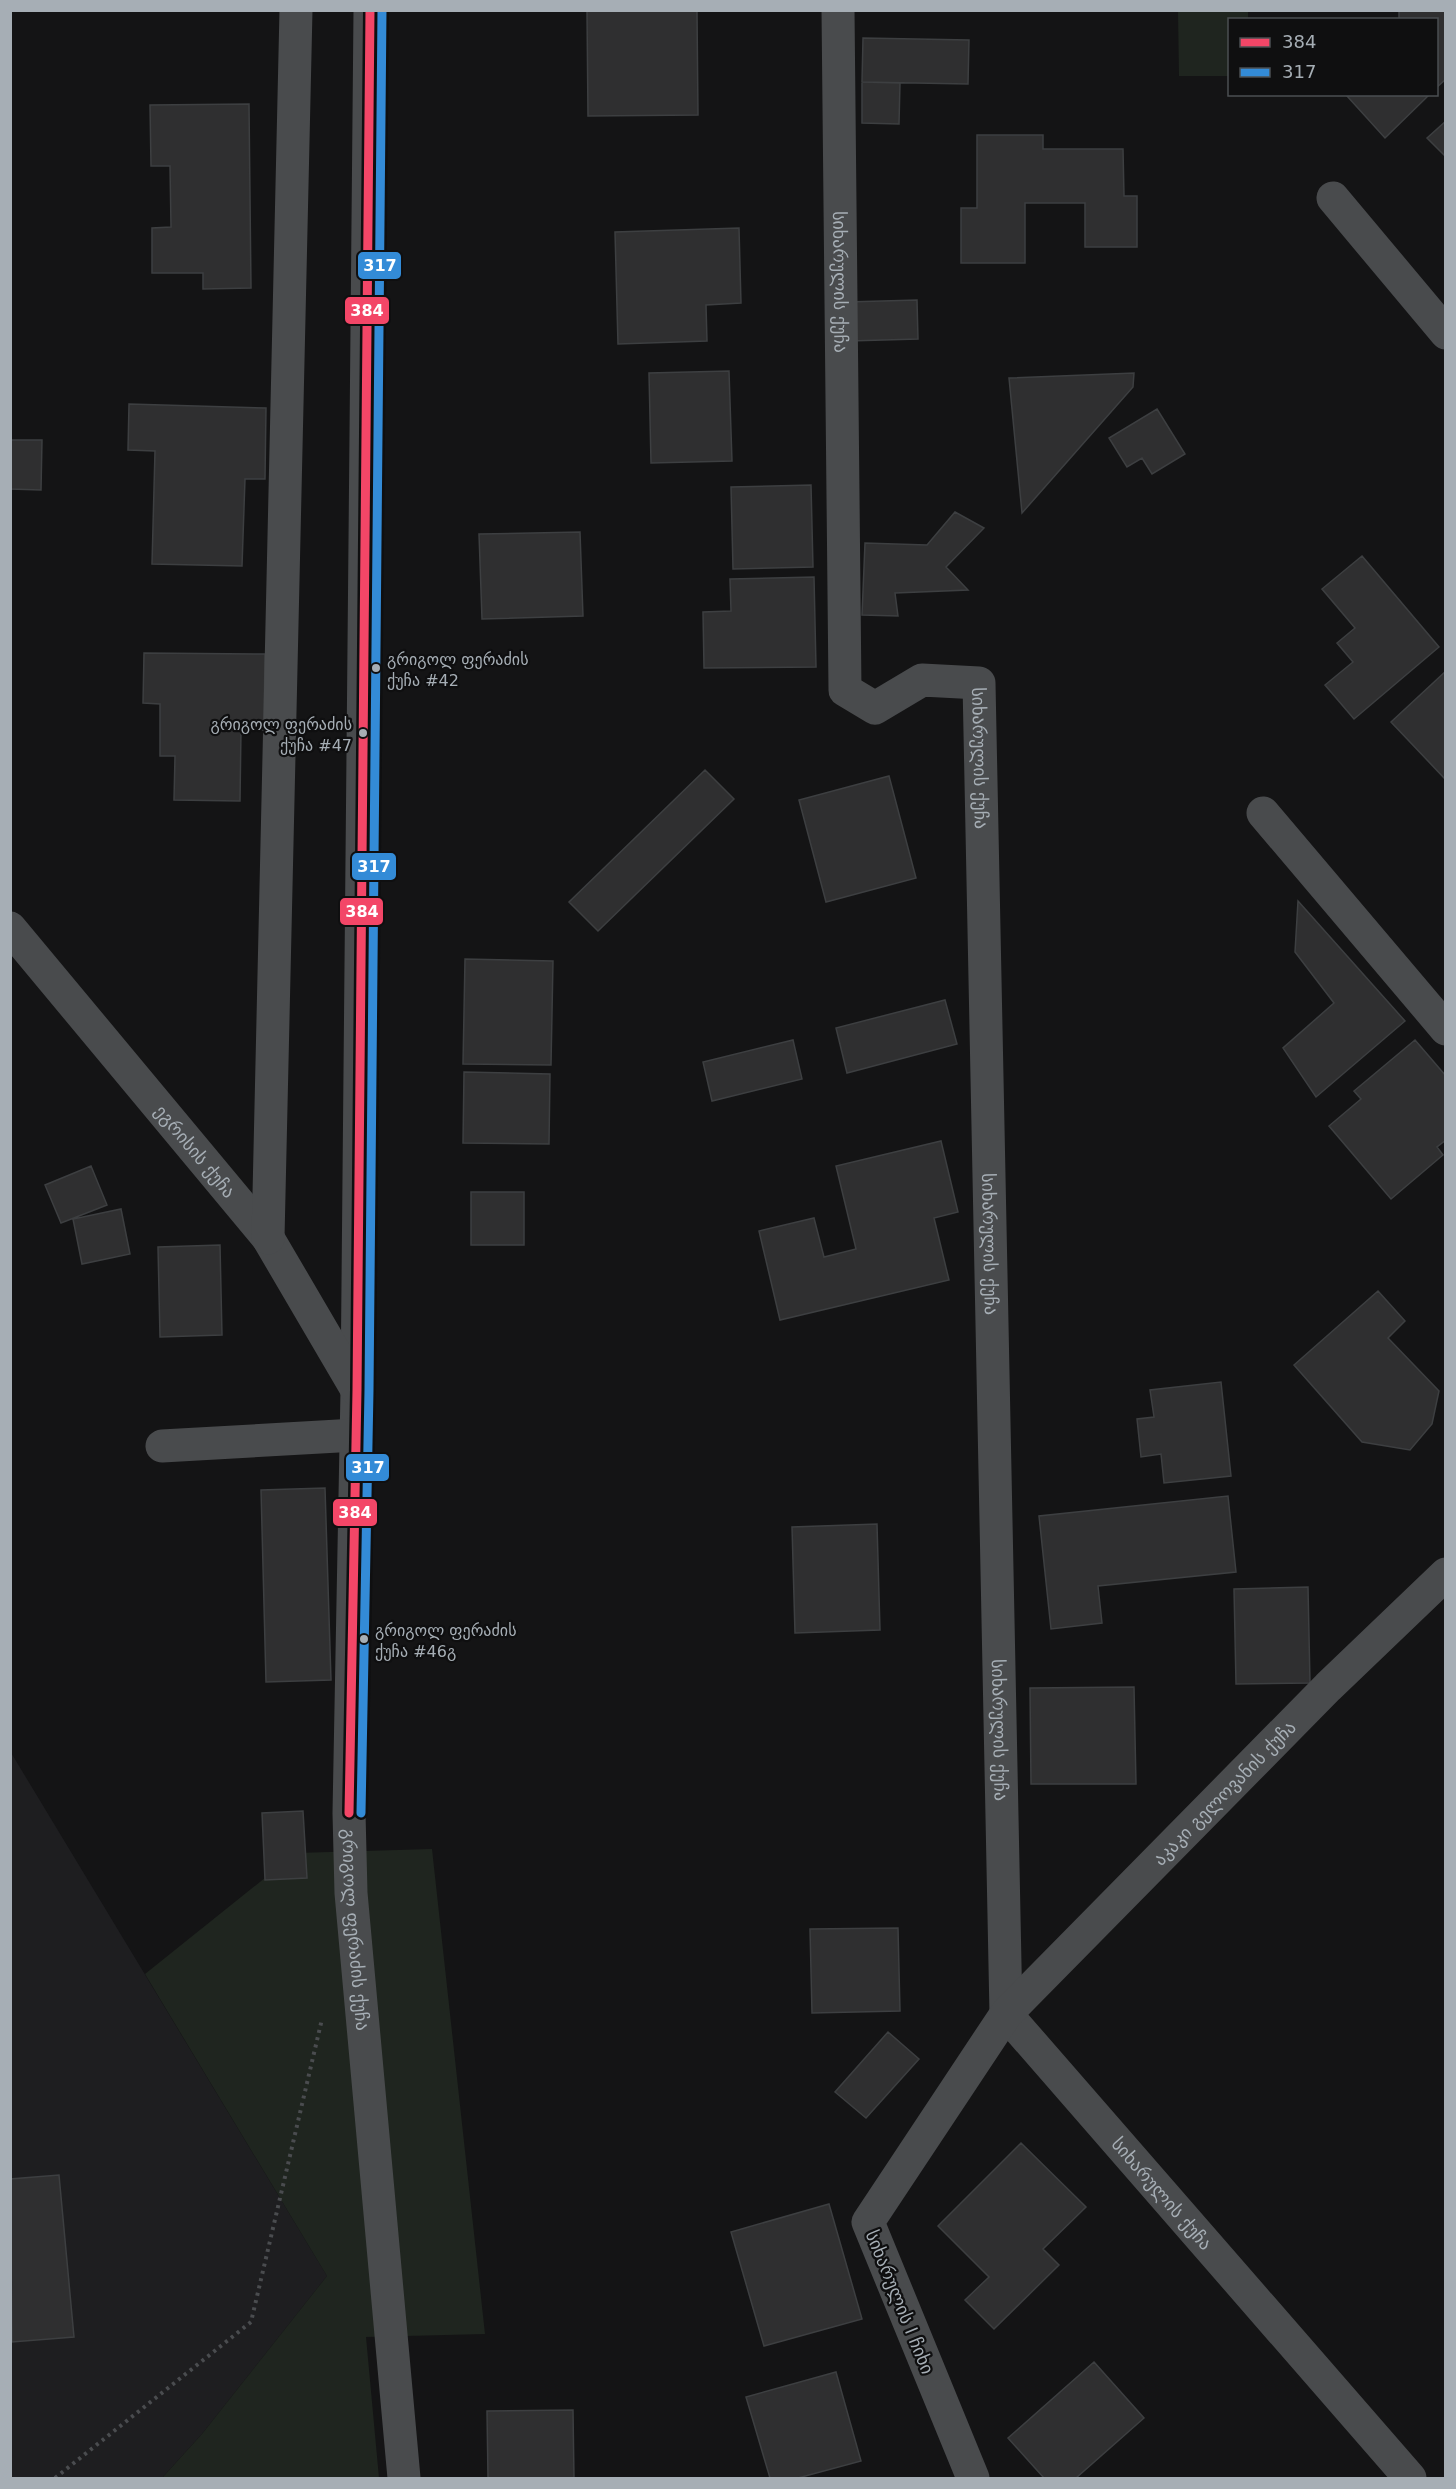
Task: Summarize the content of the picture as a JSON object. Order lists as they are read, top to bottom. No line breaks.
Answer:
{"streets":{"street":["სიხარულის ქუჩა","ეგრისის ქუჩა","აკაკი გელოვანის ქუჩა","გრიგოლ ფერაძის ქუჩა","სიხარულის I ჩიხი"]},"crossings":[["სიხარულის ქუჩა","აკაკი გელოვანის ქუჩა"],["სიხარულის ქუჩა","სიხარულის I ჩიხი"],["ეგრისის ქუჩა","გრიგოლ ფერაძის ქუჩა"],["აკაკი გელოვანის ქუჩა","სიხარულის I ჩიხი"]],"places":["გრიგოლ ფერაძის ქუჩა #42","გრიგოლ ფერაძის ქუჩა #47","გრიგოლ ფერაძის ქუჩა #46გ"],"lines":["transit line 384","transit line 317"],"legend":["384","317"]}
